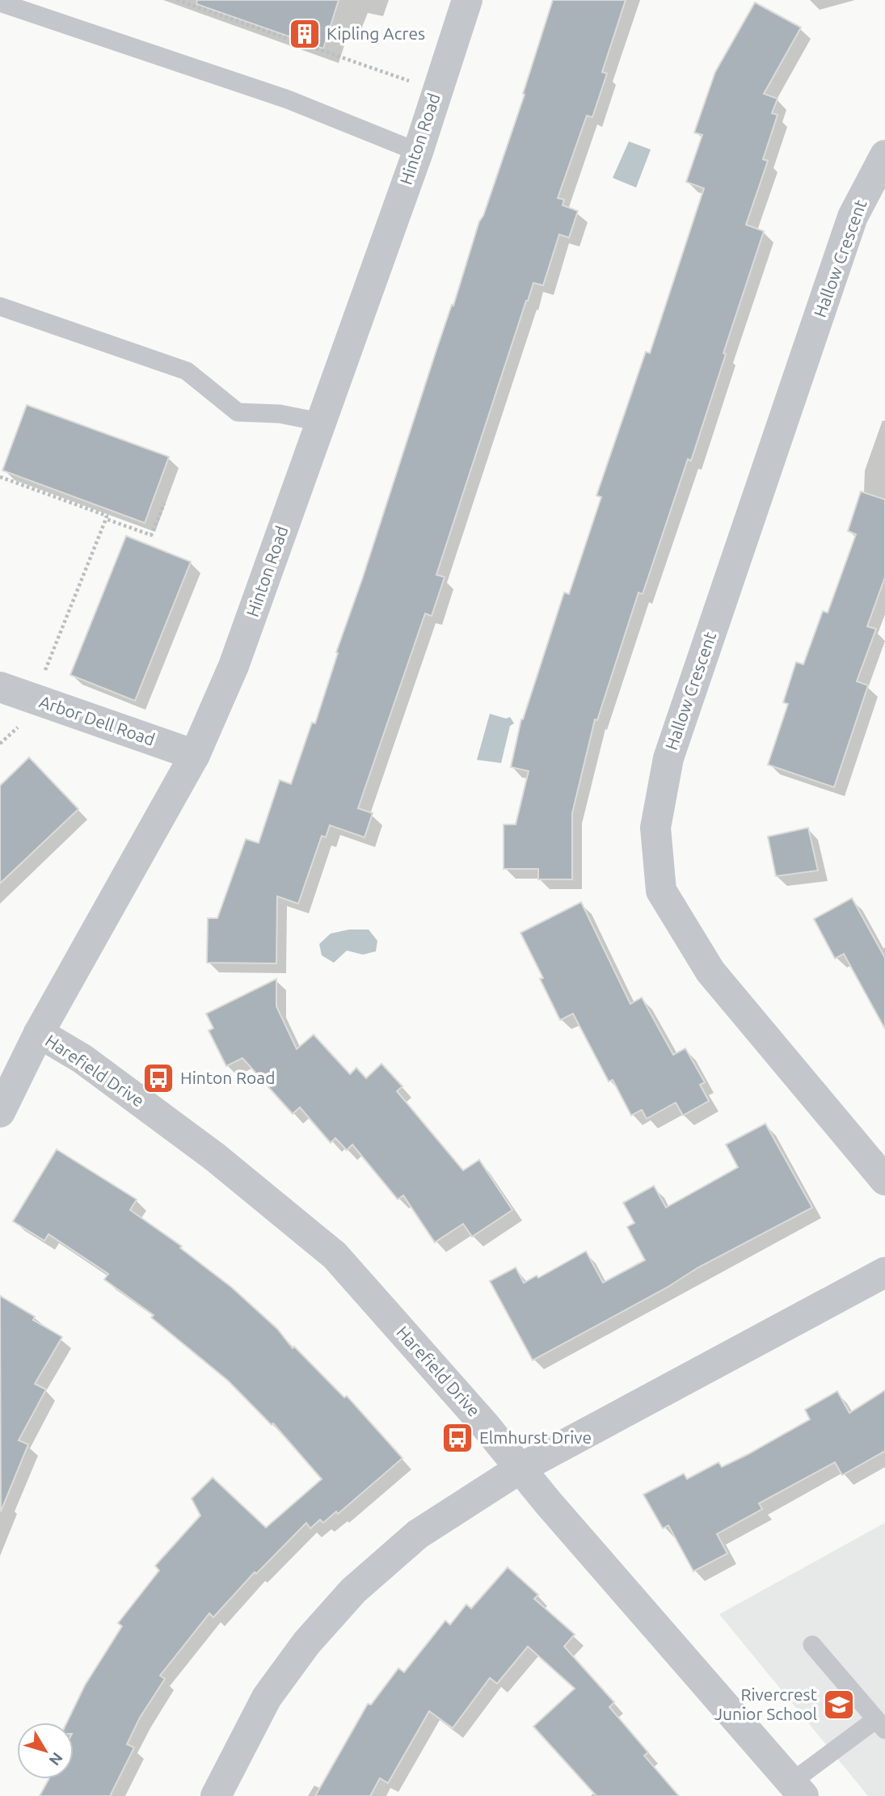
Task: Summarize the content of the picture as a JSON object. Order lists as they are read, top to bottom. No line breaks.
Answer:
{"streets":{"street":["Hinton Road","Hallow Crescent","Arbor Dell Road","Harefield Drive"]},"crossings":[["Hinton Road","Arbor Dell Road"],["Hinton Road","Harefield Drive"]],"places":{"building":["Kipling Acres"],"bus stop":["Hinton Road","Elmhurst Drive"],"school or university":["Rivercrest Junior School"]},"north":"bottom right"}
